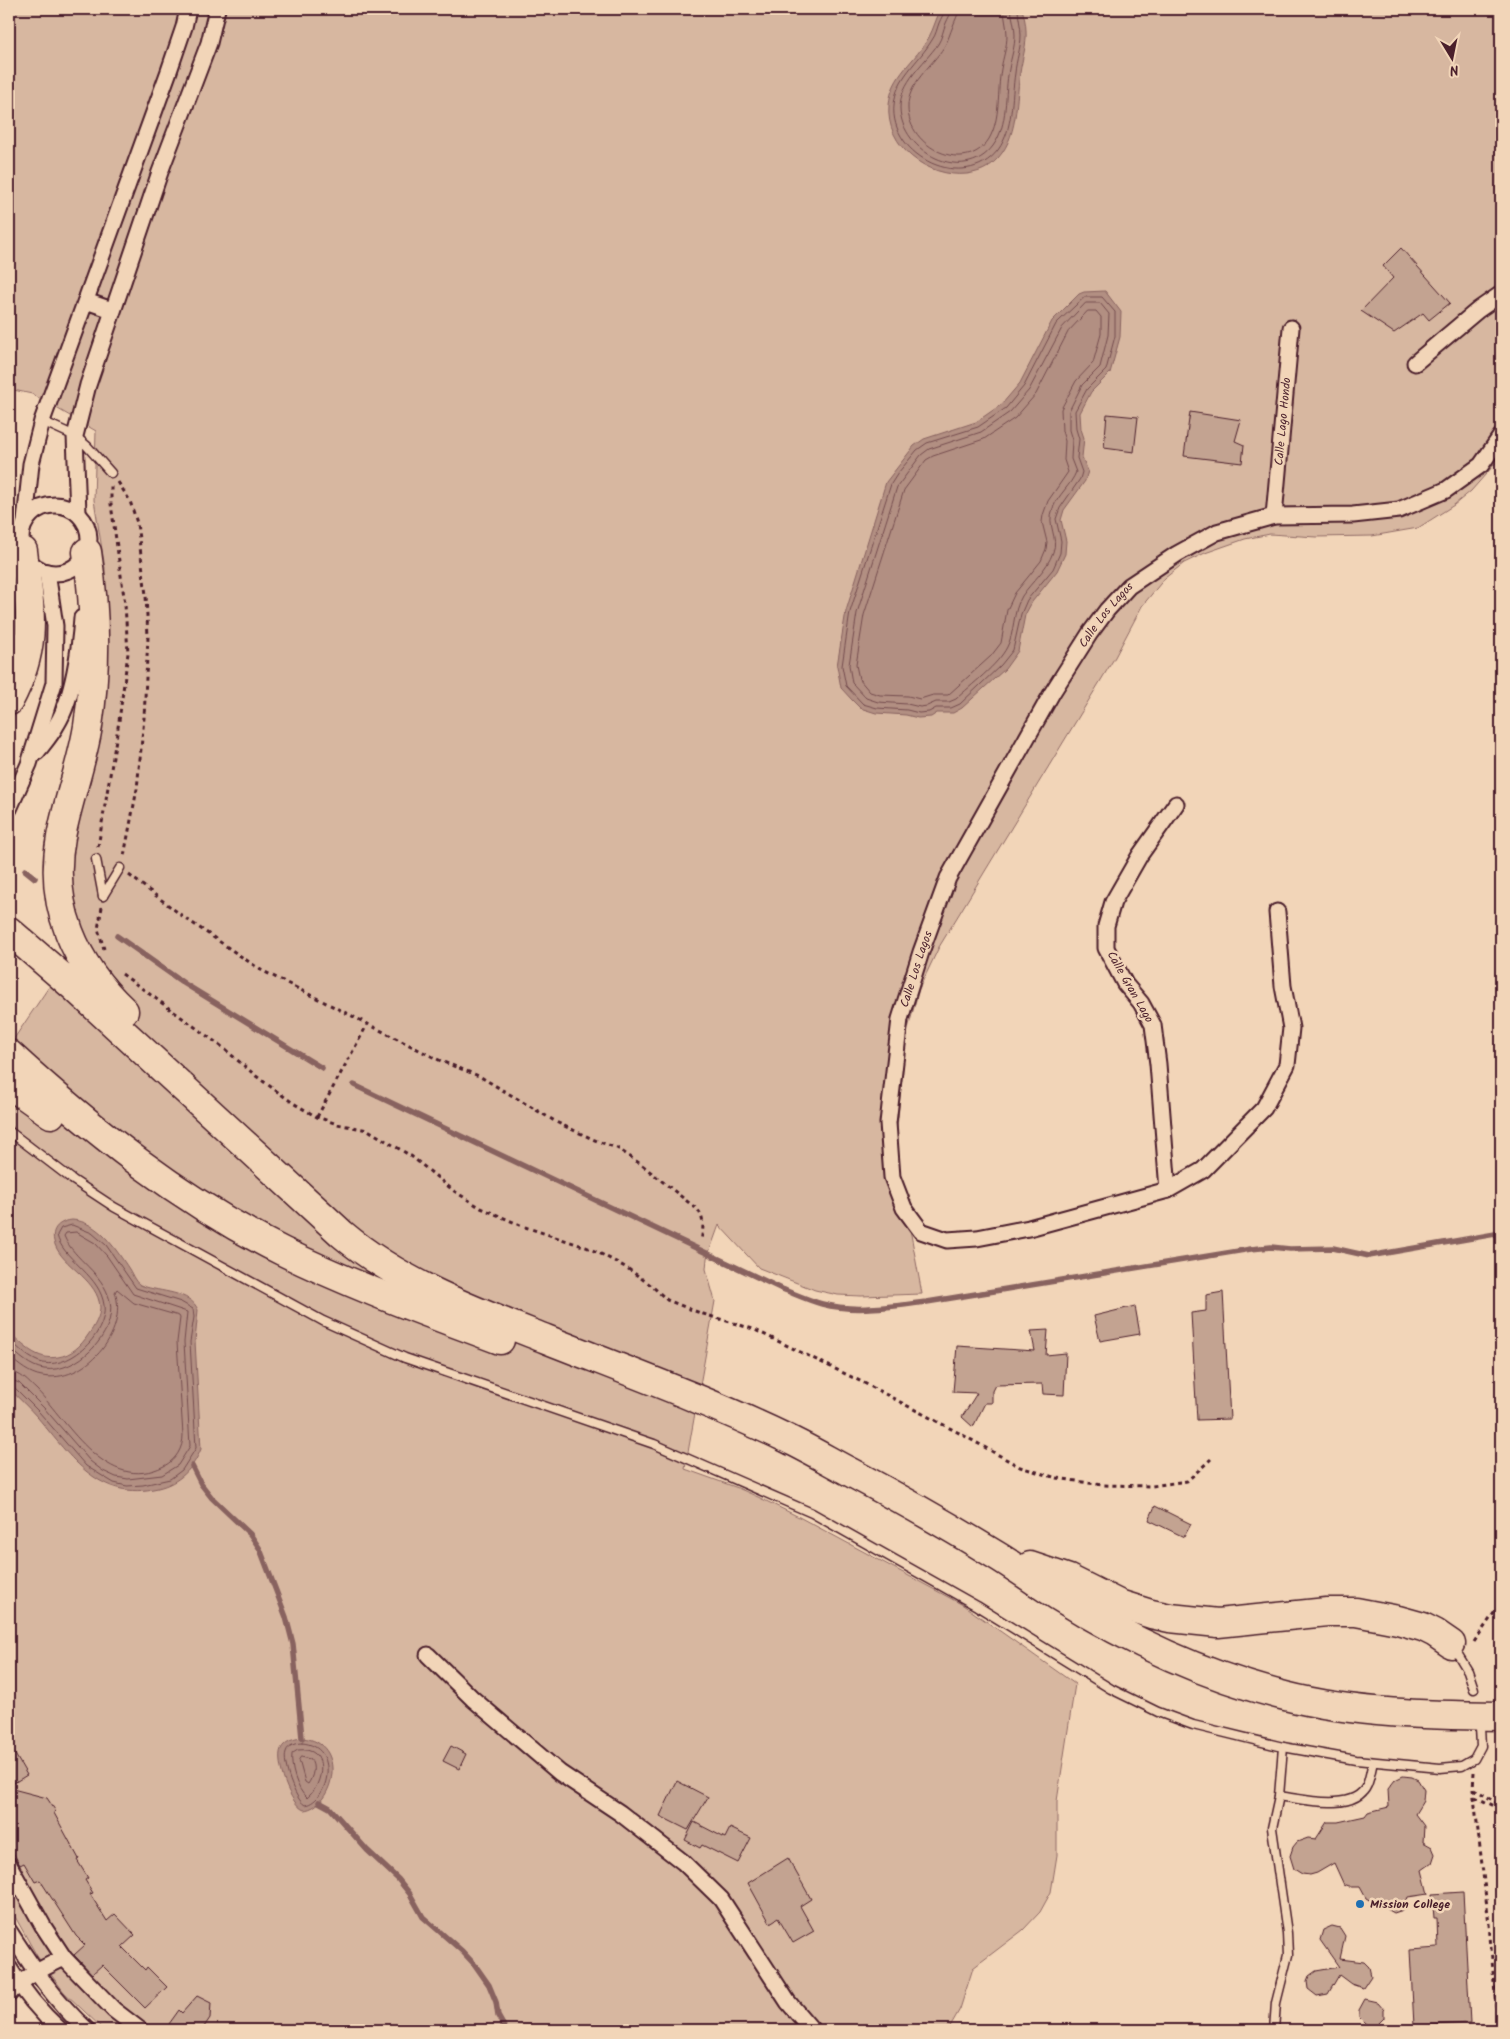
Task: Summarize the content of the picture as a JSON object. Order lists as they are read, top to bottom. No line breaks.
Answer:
{"streets":{"street":["Calle Lago Hondo","Calle Los Lagos","Calle Gran Lago"]},"crossings":[["Calle Lago Hondo","Calle Los Lagos"],["Calle Los Lagos","Calle Gran Lago"]],"places":["Mission College"],"north":"bottom"}
